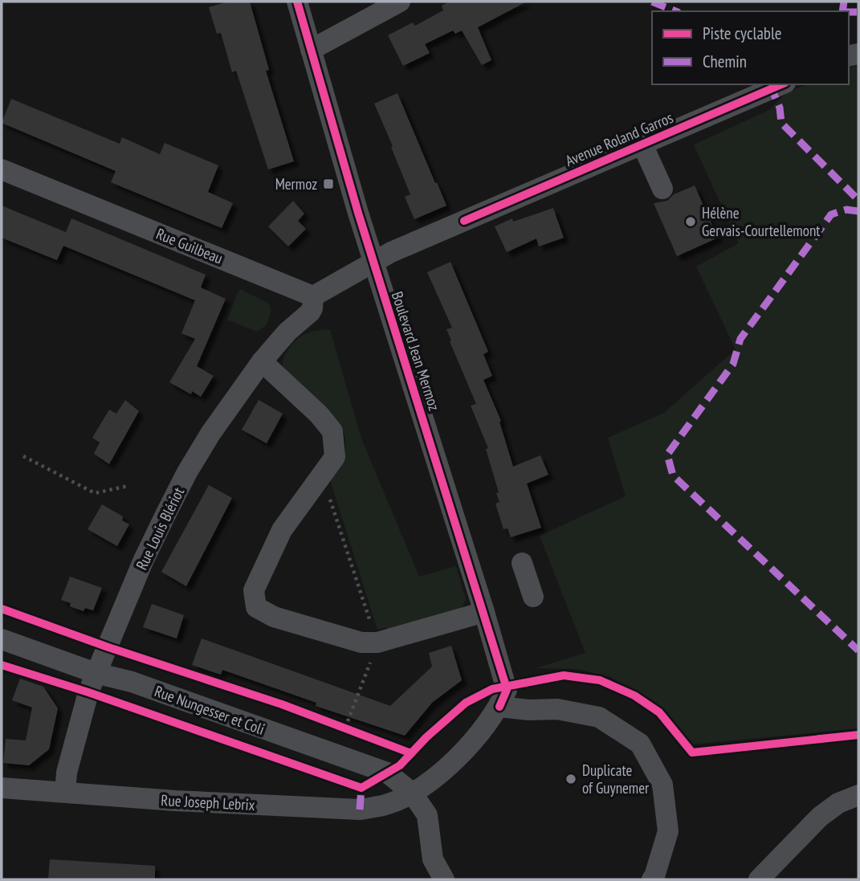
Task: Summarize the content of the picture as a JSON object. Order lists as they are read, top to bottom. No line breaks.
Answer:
{"streets":{"street":["Avenue Roland Garros","Rue Guilbeau","Boulevard Jean Mermoz","Rue Louis Blériot","Rue Nungesser et Coli","Rue Joseph Lebrix"]},"crossings":[["Avenue Roland Garros","Boulevard Jean Mermoz"],["Rue Guilbeau","Rue Louis Blériot"],["Boulevard Jean Mermoz","Rue Joseph Lebrix"],["Rue Louis Blériot","Rue Nungesser et Coli"],["Rue Louis Blériot","Rue Joseph Lebrix"],["Rue Nungesser et Coli","Rue Joseph Lebrix"]],"places":{"transit":["Mermoz"],"other":["Hélène Gervais-Courtellemont","Duplicate of Guynemer"]},"legend":["Piste cyclable","Chemin"]}
